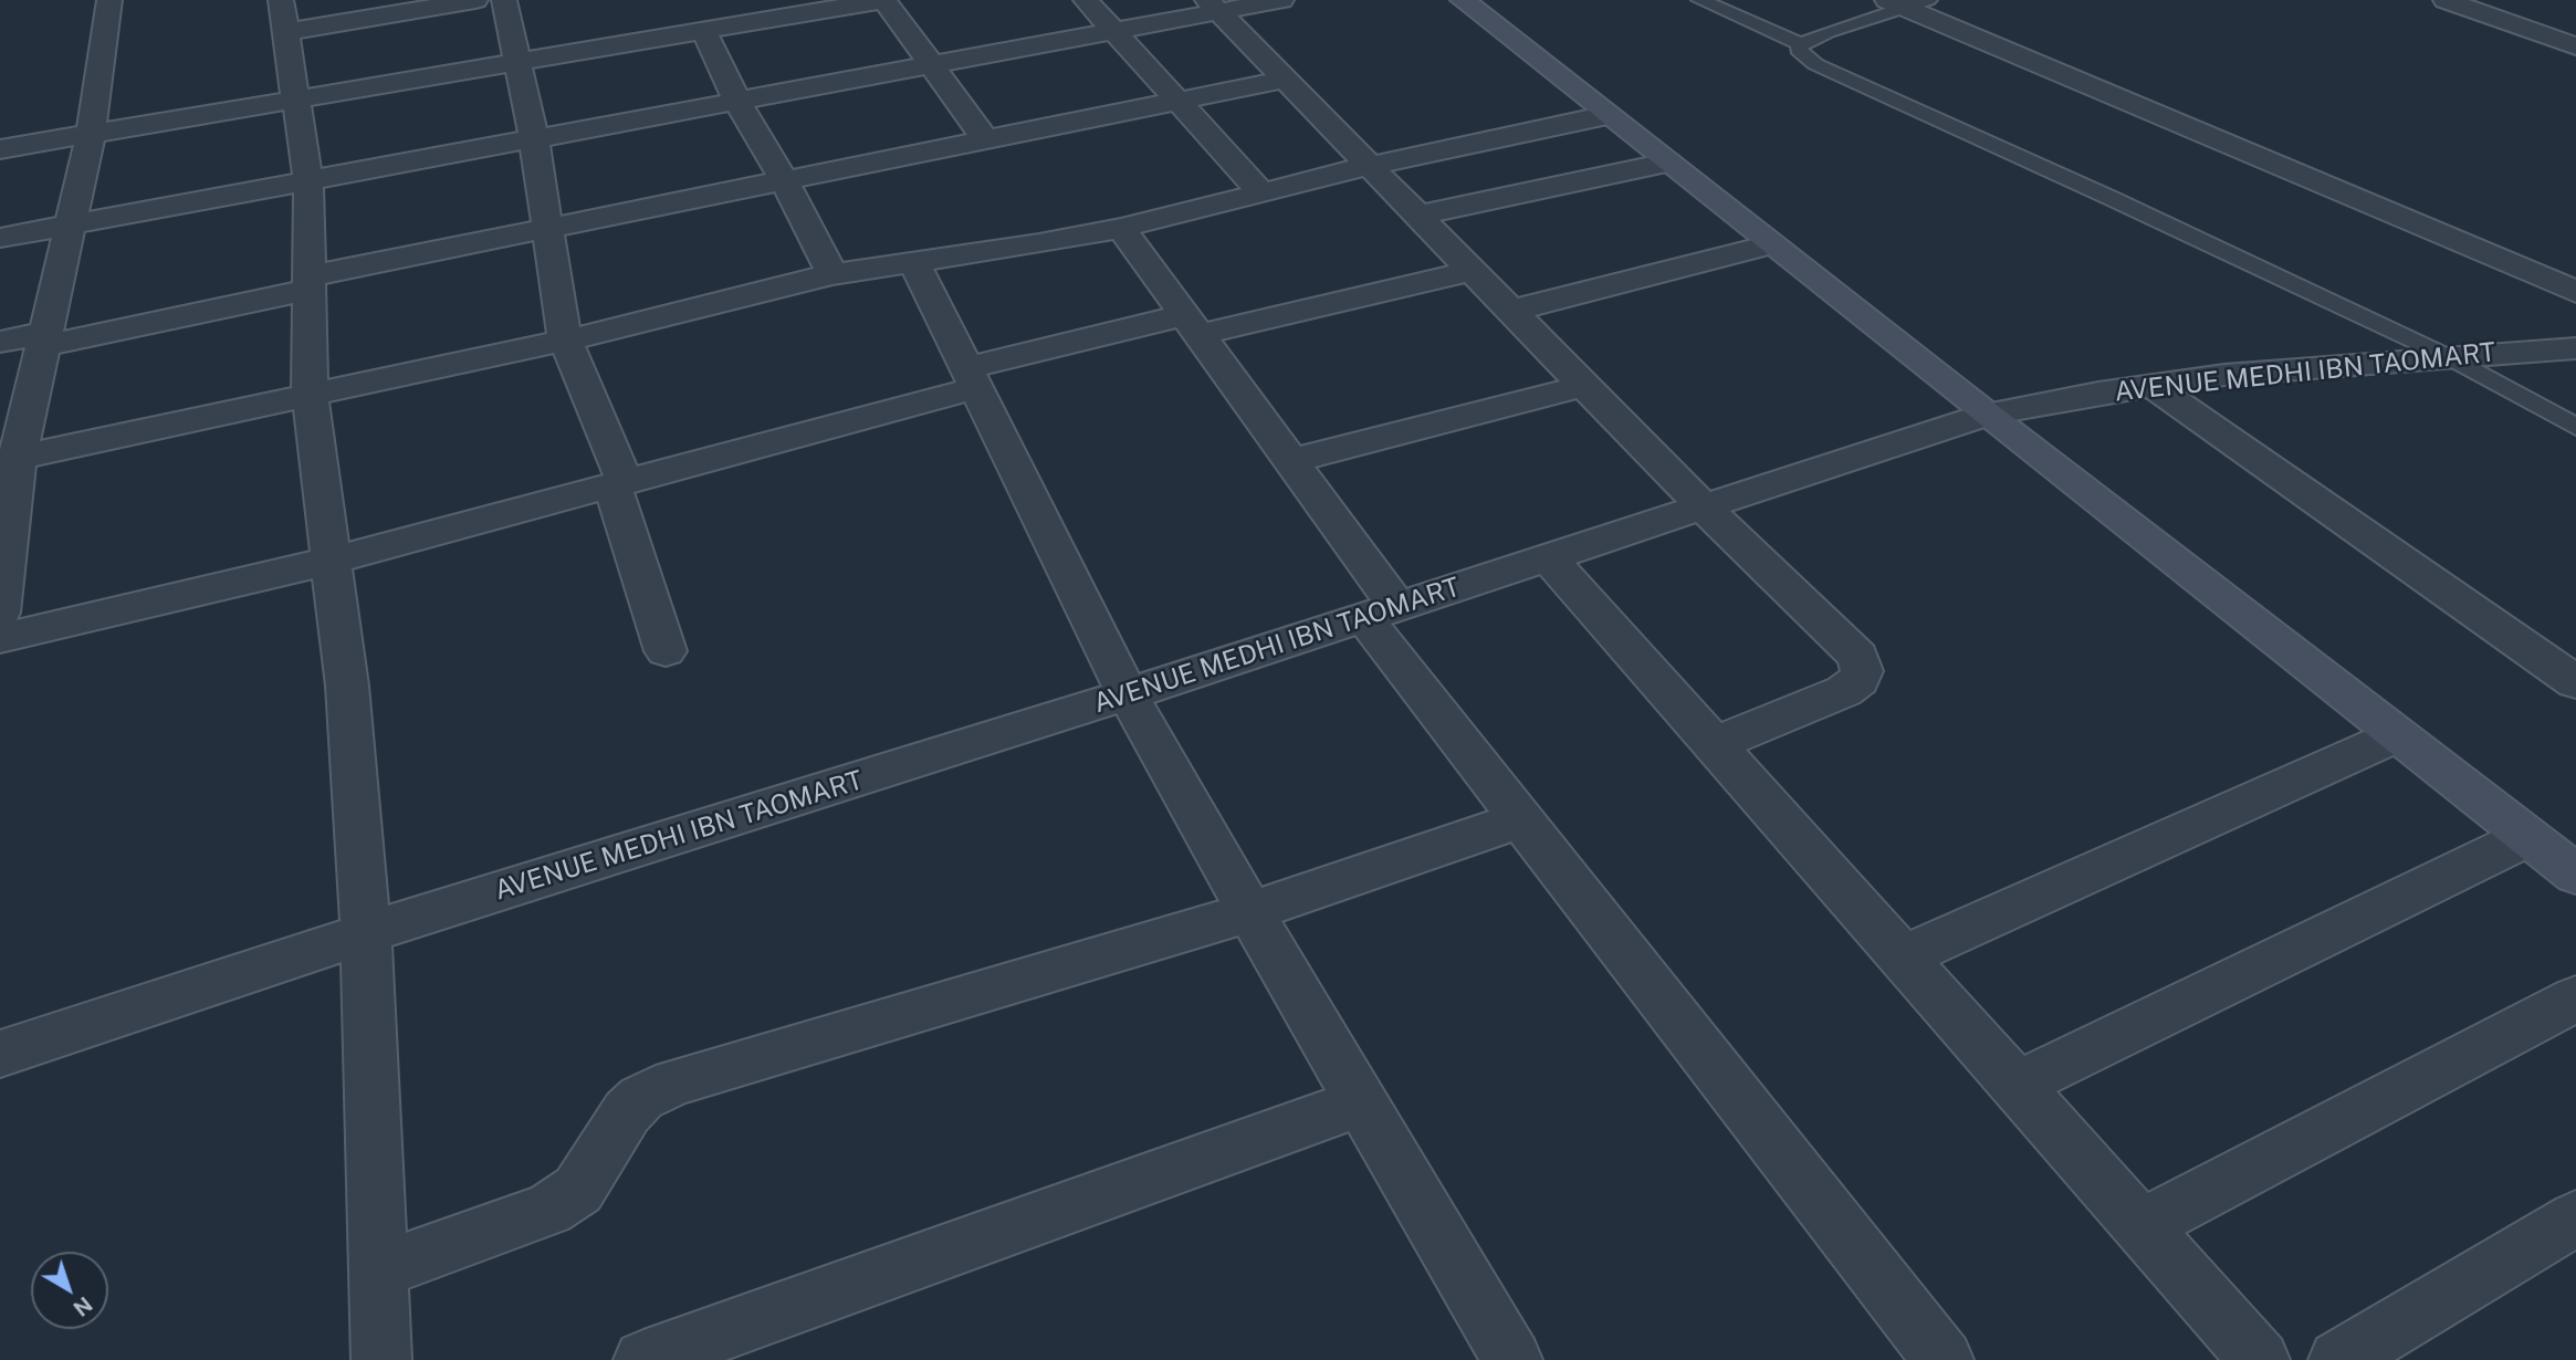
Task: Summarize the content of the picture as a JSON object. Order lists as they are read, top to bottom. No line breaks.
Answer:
{"streets":{"street":["AVENUE MEDHI IBN TAOMART"]},"north":"bottom right"}
